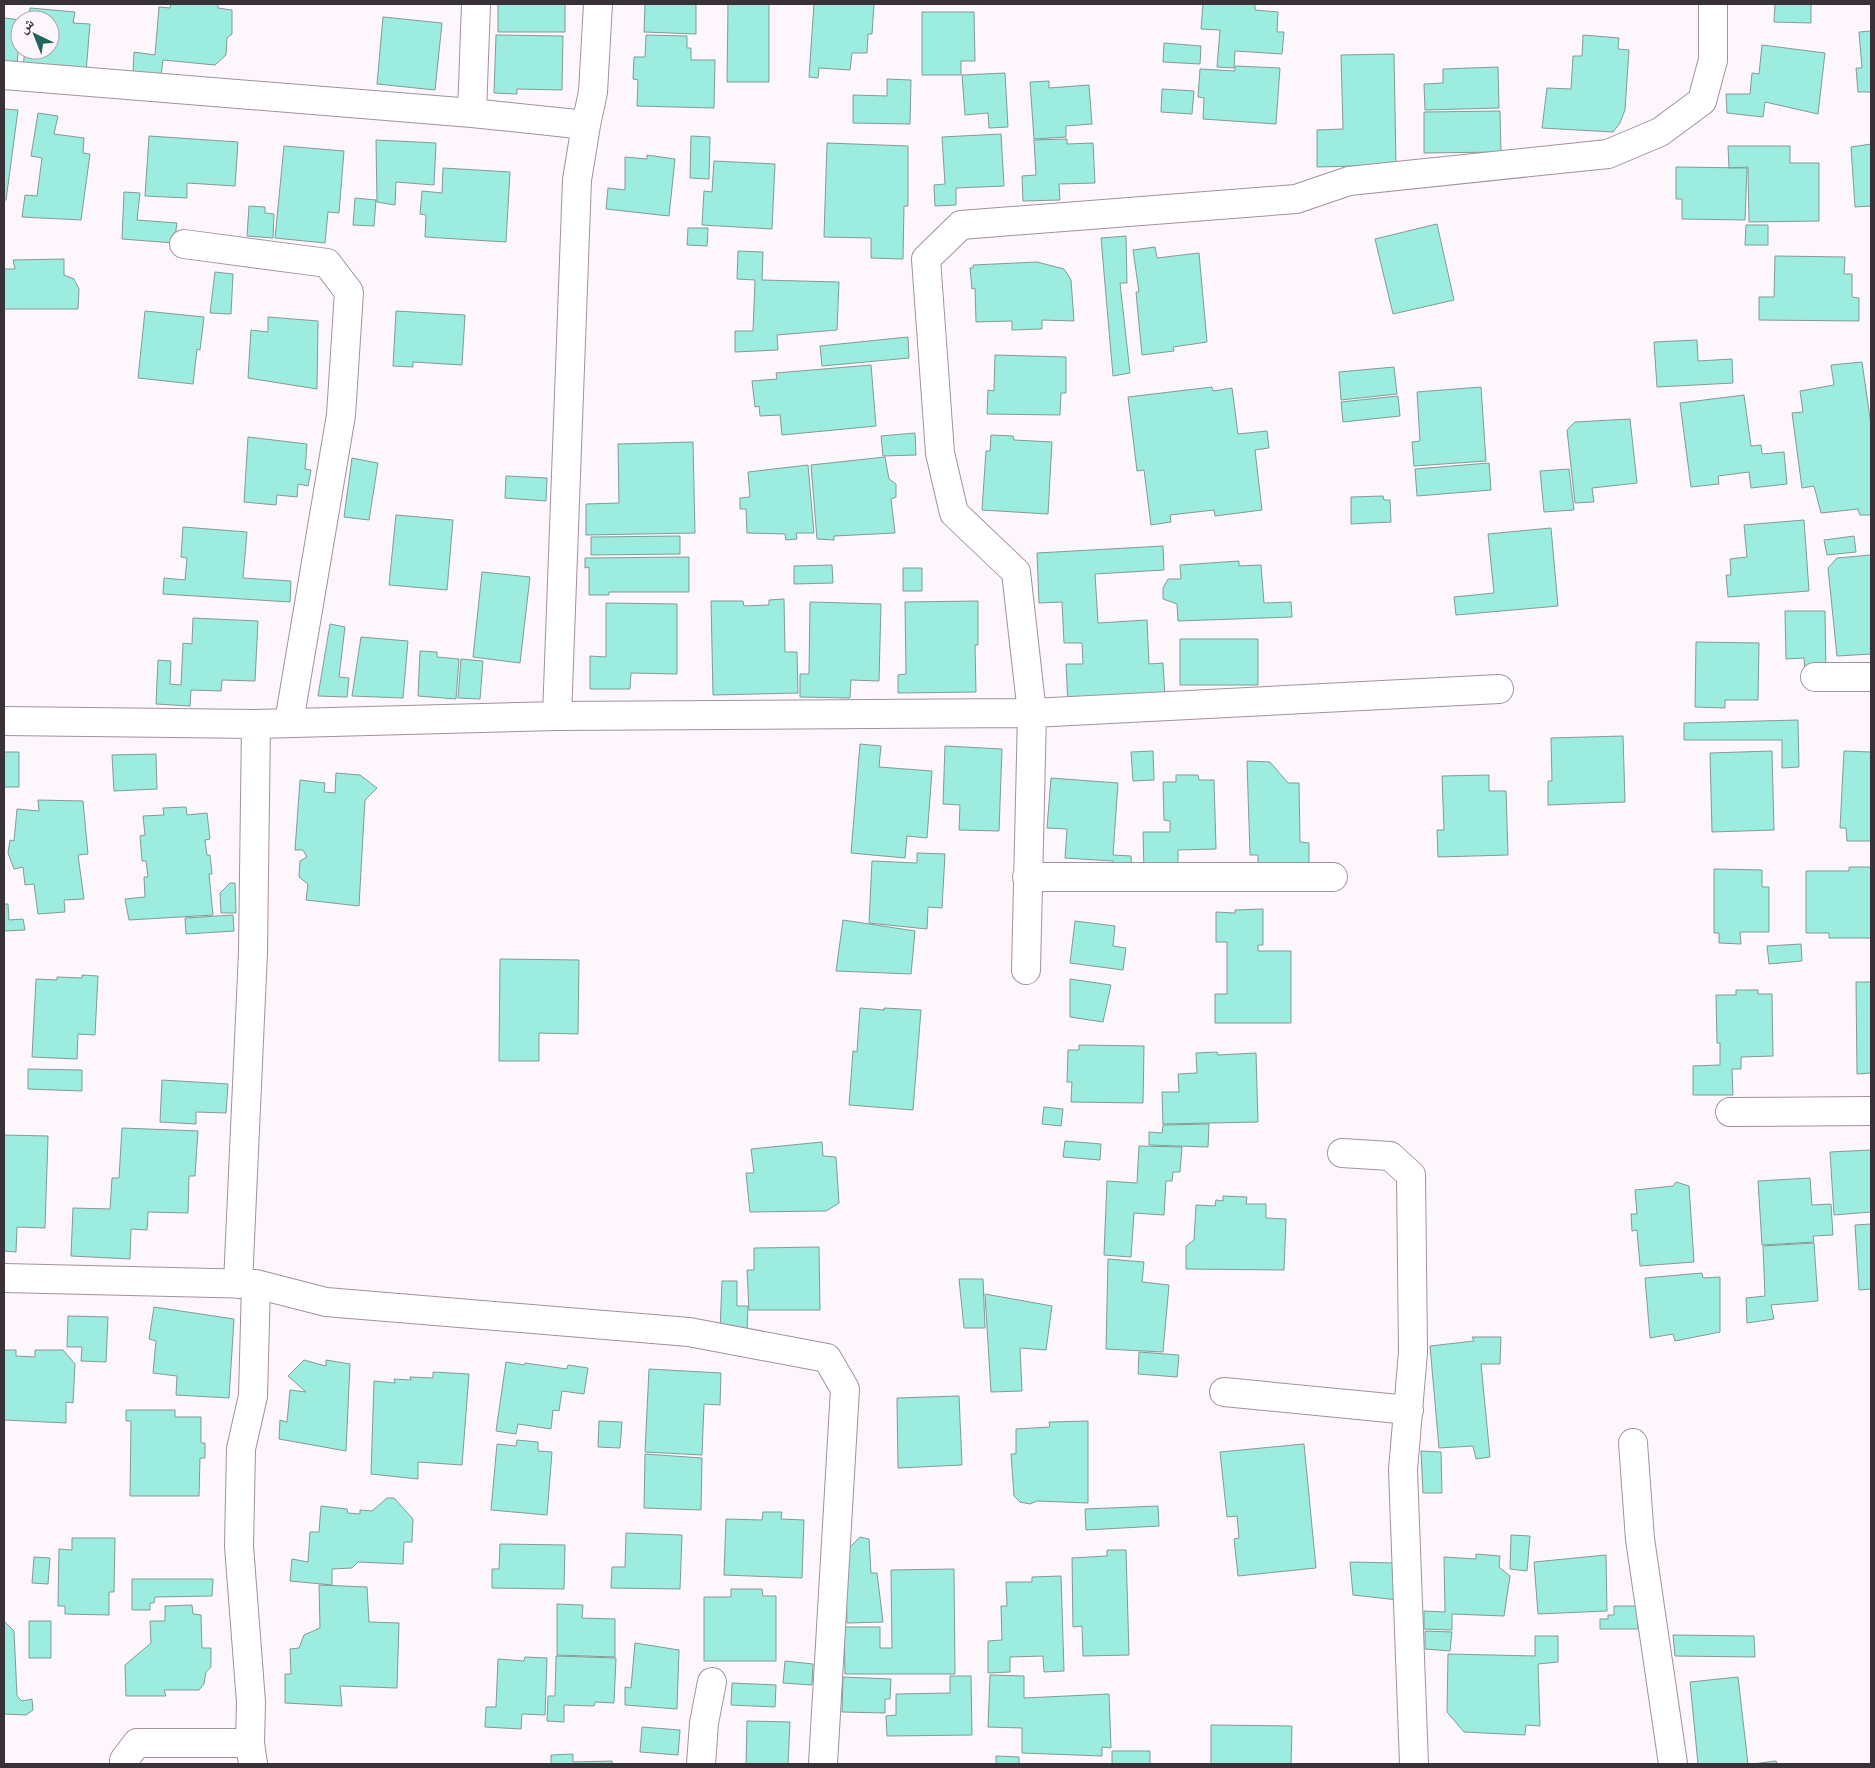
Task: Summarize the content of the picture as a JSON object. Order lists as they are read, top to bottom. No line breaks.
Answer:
{"north":"top left"}
